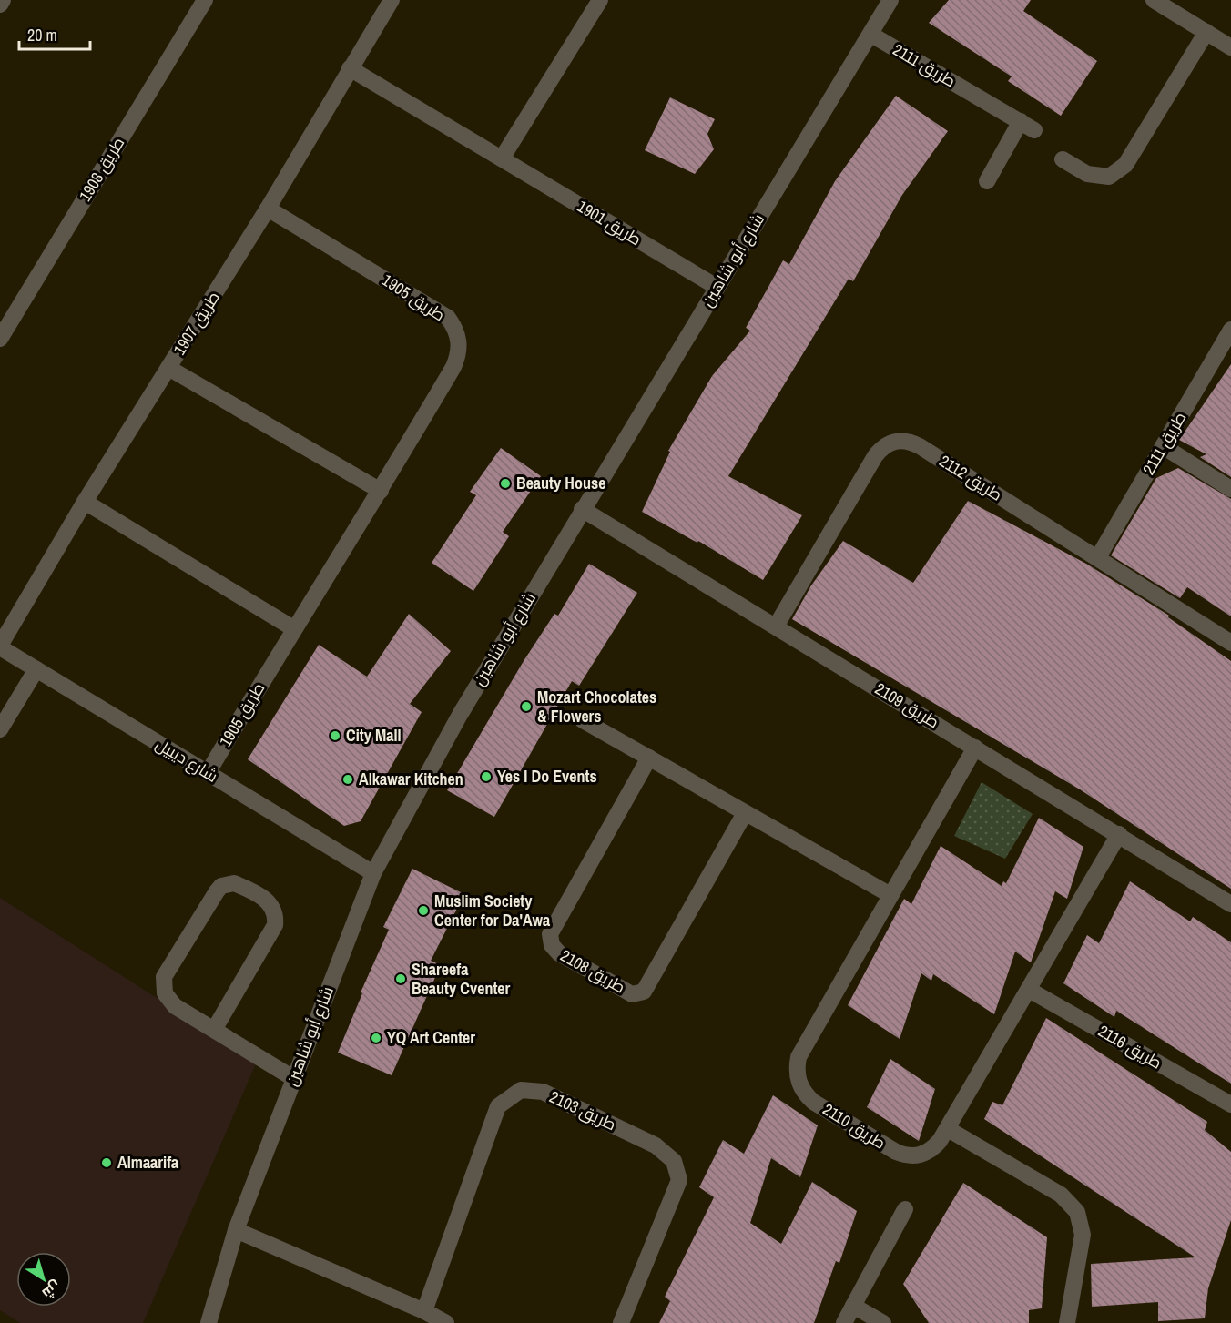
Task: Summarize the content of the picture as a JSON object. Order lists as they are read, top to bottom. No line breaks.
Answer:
{"streets":{"street":["طريق 2111","طريق 1908","طريق 1901","شارع أبو شاهين","طريق 1905","طريق 1907","طريق 2112","طريق 2109","شارع ديبيل","طريق 2108","طريق 2116","طريق 2103","طريق 2110"]},"crossings":[["طريق 2111","شارع أبو شاهين"],["طريق 2111","طريق 2112"],["طريق 1901","شارع أبو شاهين"],["طريق 1901","طريق 1907"],["شارع أبو شاهين","طريق 2109"],["شارع أبو شاهين","شارع ديبيل"],["طريق 1905","طريق 1907"],["طريق 1905","شارع ديبيل"],["طريق 1907","شارع ديبيل"],["طريق 2112","طريق 2109"],["طريق 2109","طريق 2110"],["طريق 2116","طريق 2110"]],"places":["Beauty House","Mozart Chocolates & Flowers","City Mall","Yes I Do Events","Alkawar Kitchen","Muslim Society Center for Da'Awa","Shareefa Beauty Cventer","YQ Art Center","Almaarifa"],"scale_bar":"20 m","north":"bottom right"}
